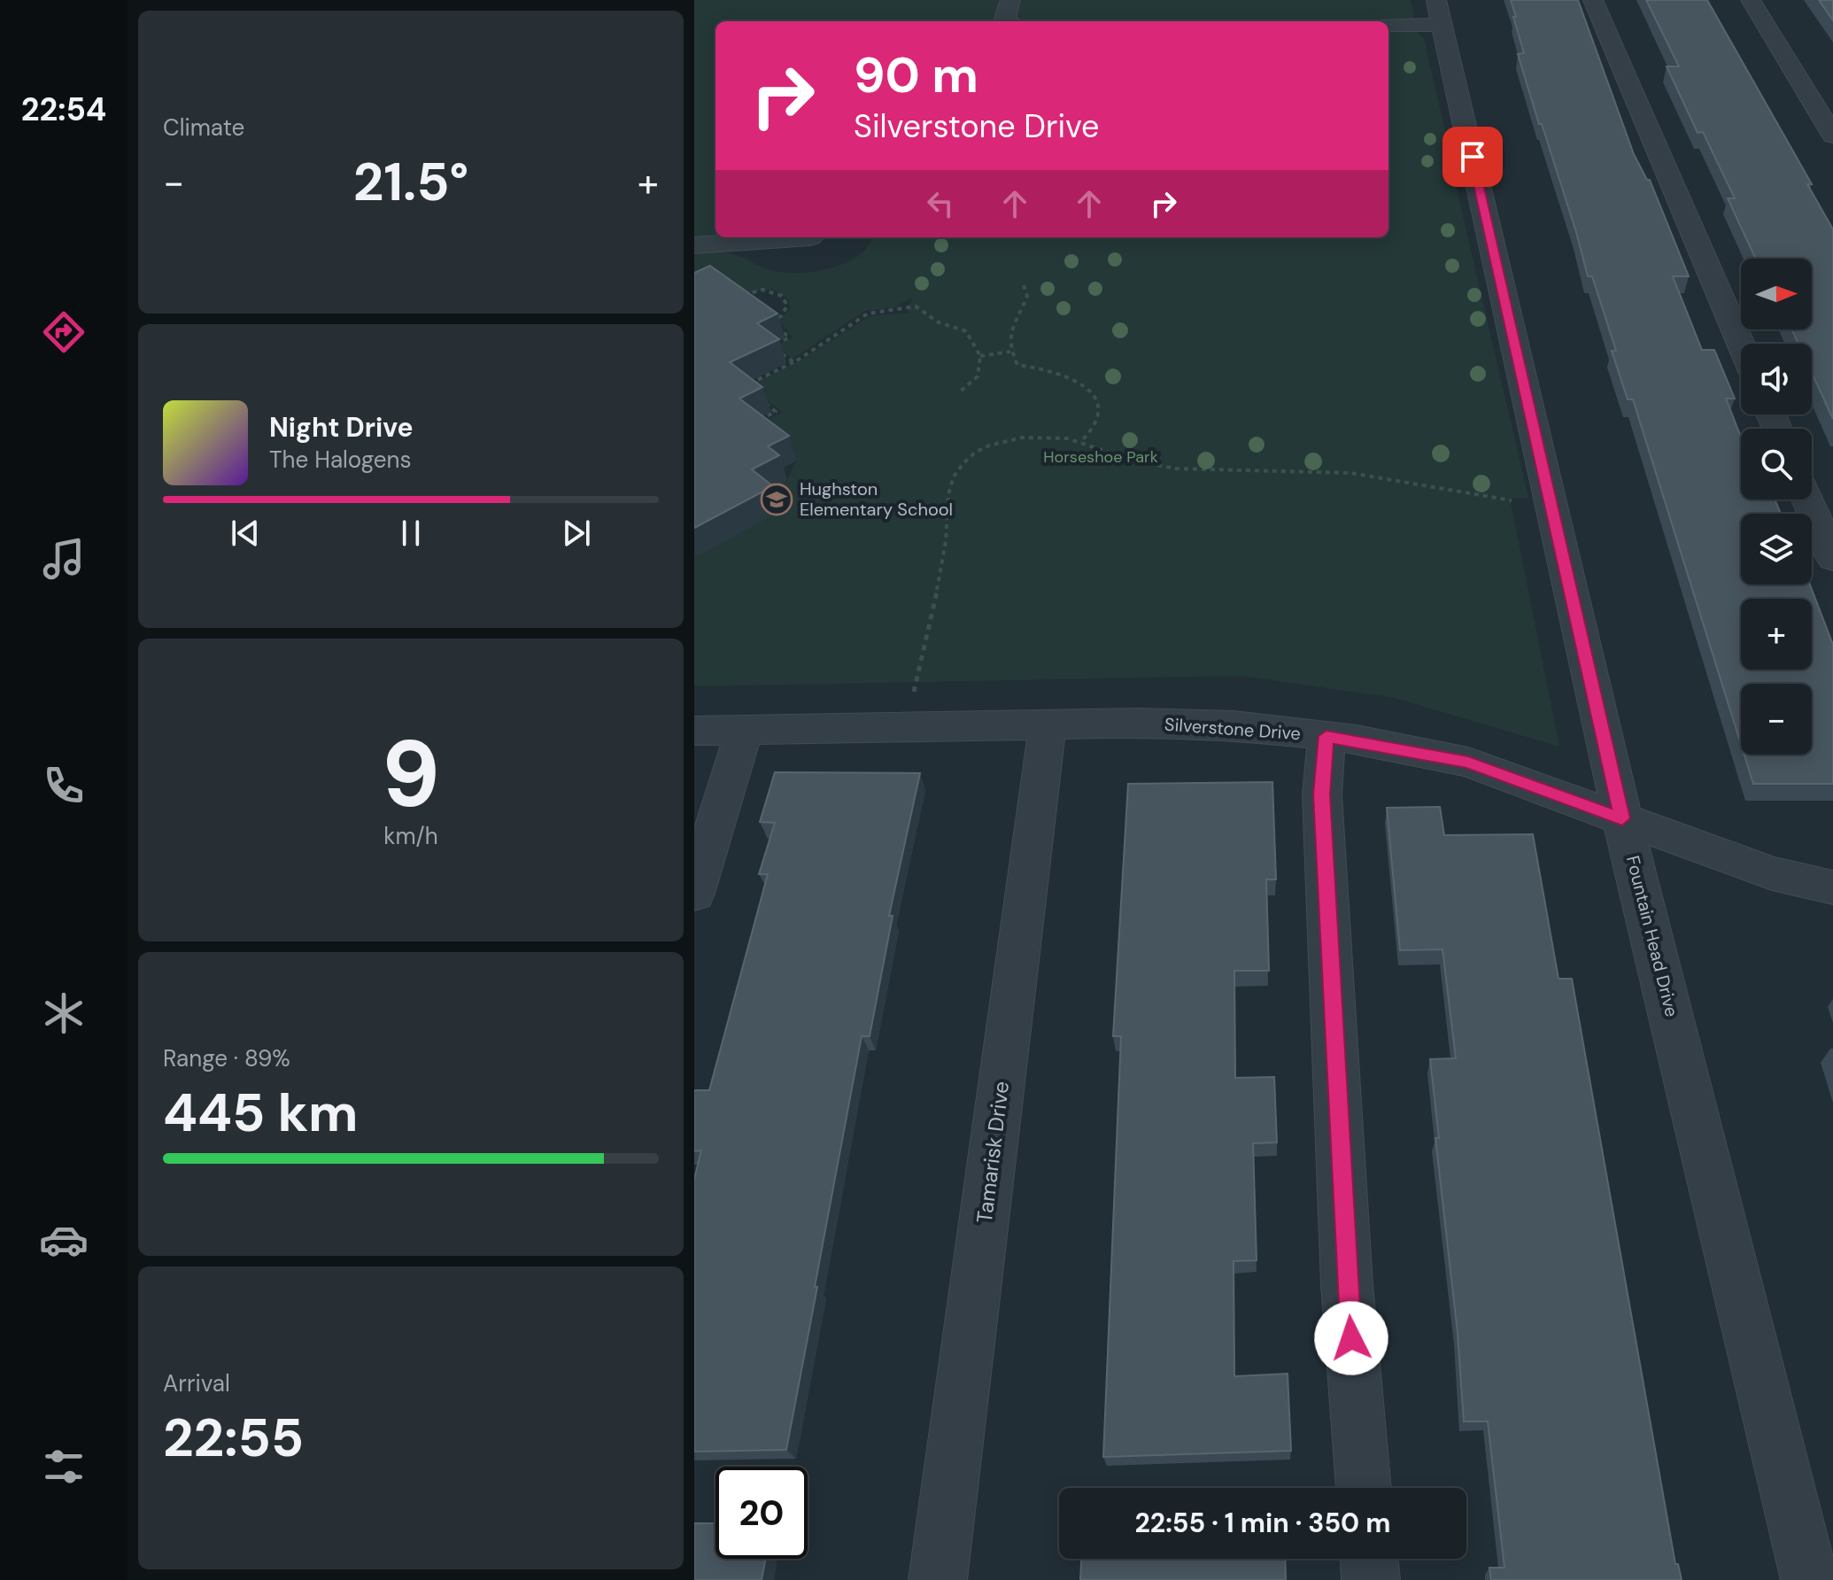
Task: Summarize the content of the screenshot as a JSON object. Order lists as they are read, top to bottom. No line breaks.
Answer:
{"streets":{"street":["Silverstone Drive","Fountain Head Drive","Tamarisk Drive"]},"crossings":[["Silverstone Drive","Fountain Head Drive"],["Silverstone Drive","Tamarisk Drive"]],"parks":["Horseshoe Park"],"places":{"school or university":["Hughston Elementary School"]},"north":"right","page":{"tabs":"22:54","tile":["Climate",["9","km/h"],["Range · 89%","445 km"],["Arrival","22:55"]],"turn":["90 m","Silverstone Drive"],"heat":["−","21.5°","+"],"map_buttons":["+","−"],"song":["Night Drive","The Halogens"],"limit":"20","trip":"22:55 · 1 min · 350 m"}}
